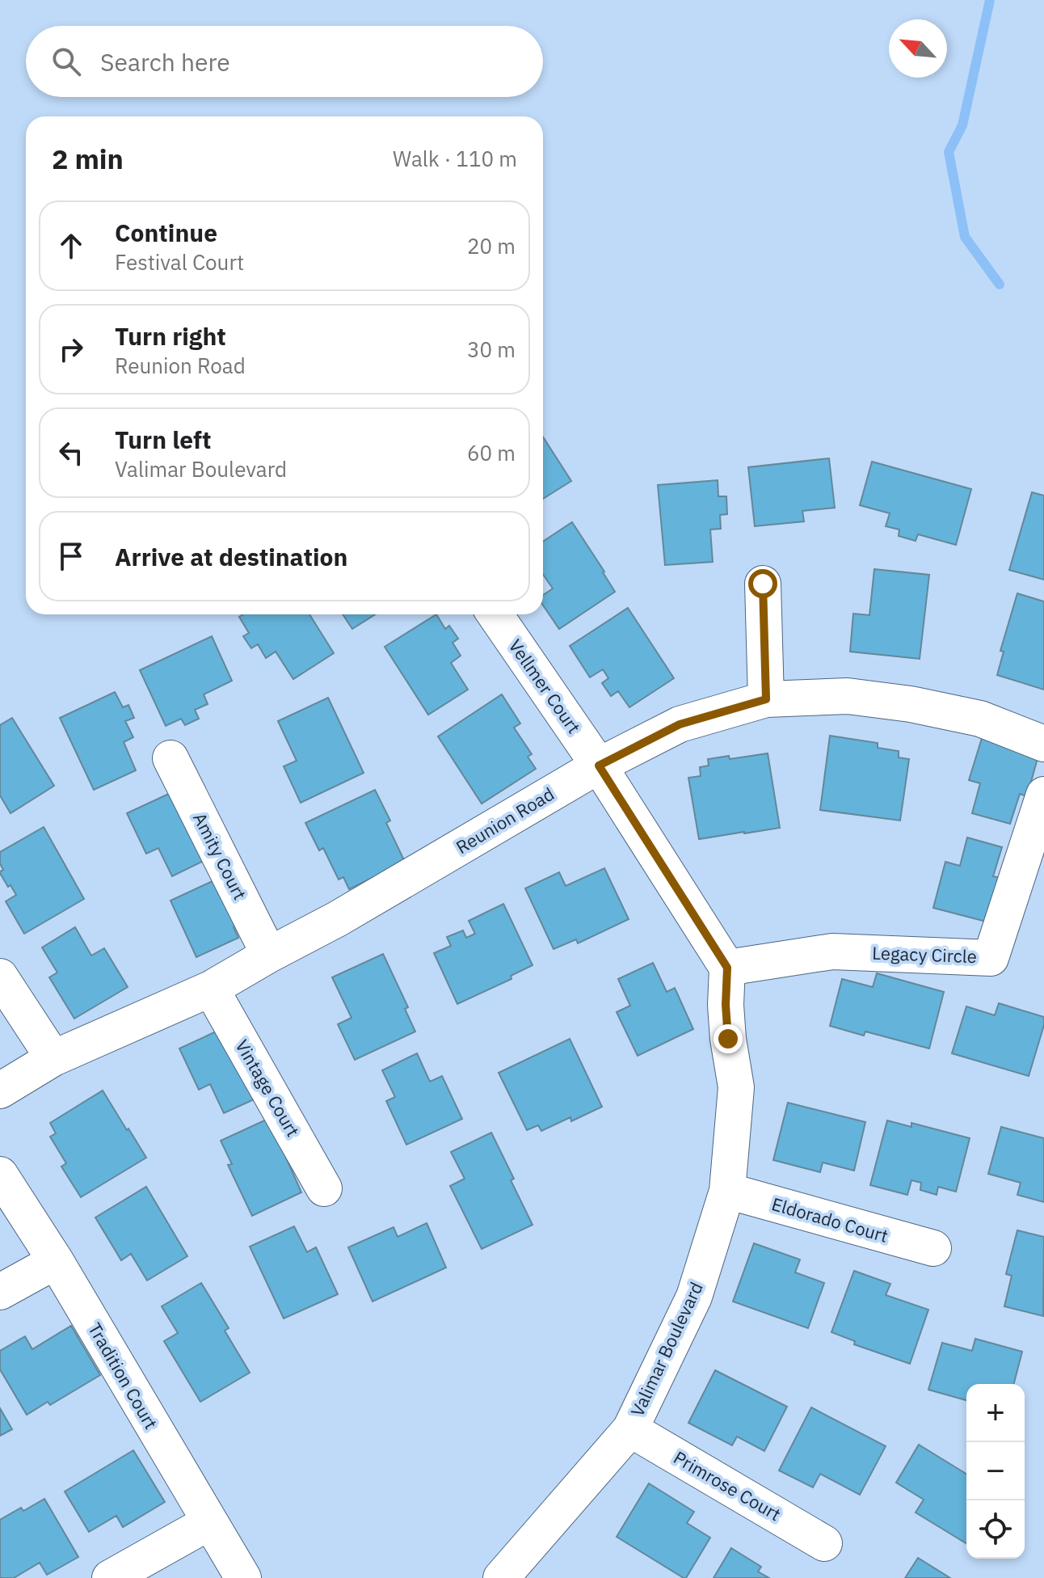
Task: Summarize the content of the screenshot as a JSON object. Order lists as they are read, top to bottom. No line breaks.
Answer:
{"streets":{"street":["Vellmer Court","Reunion Road","Amity Court","Legacy Circle","Vintage Court","Eldorado Court","Valimar Boulevard","Tradition Court","Primrose Court"]},"crossings":[["Vellmer Court","Reunion Road"],["Reunion Road","Amity Court"],["Reunion Road","Vintage Court"],["Legacy Circle","Valimar Boulevard"],["Eldorado Court","Valimar Boulevard"],["Valimar Boulevard","Primrose Court"]],"north":"top left","page":{"search":"Search here","heading":["2 min","Walk · 110 m"],"list":[["Continue","Festival Court","20 m"],["Turn right","Reunion Road","30 m"],["Turn left","Valimar Boulevard","60 m"],"Arrive at destination"],"map_buttons":["+","−"]}}
